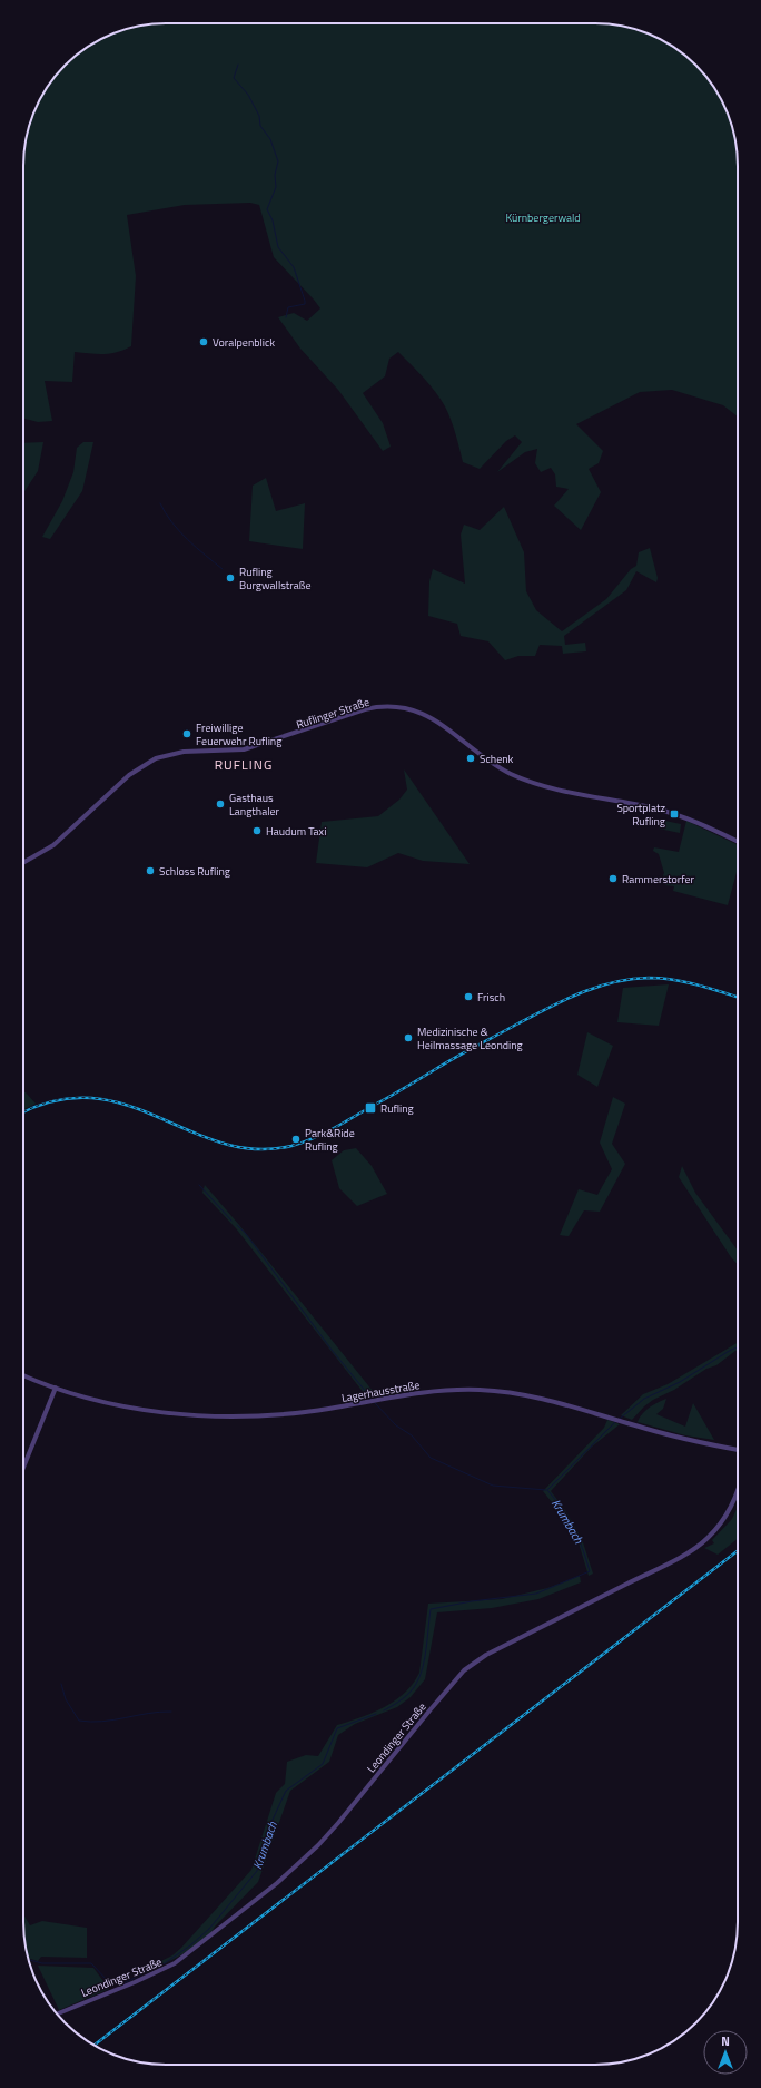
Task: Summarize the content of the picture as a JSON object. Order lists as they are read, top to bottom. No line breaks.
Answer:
{"streets":{"street":["Ruflinger Straße","Lagerhausstraße","Leondinger Straße"]},"districts":["RUFLING"],"water":["Krumbach"],"parks":["Kürnbergerwald"],"places":{"other":["Voralpenblick","Rufling Burgwallstraße","Freiwillige Feuerwehr Rufling","Schenk","Gasthaus Langthaler","Haudum Taxi","Schloss Rufling","Rammerstorfer","Frisch","Medizinische & Heilmassage Leonding","Park&Ride Rufling"],"transit":["Sportplatz Rufling","Rufling"]},"north":"top"}
